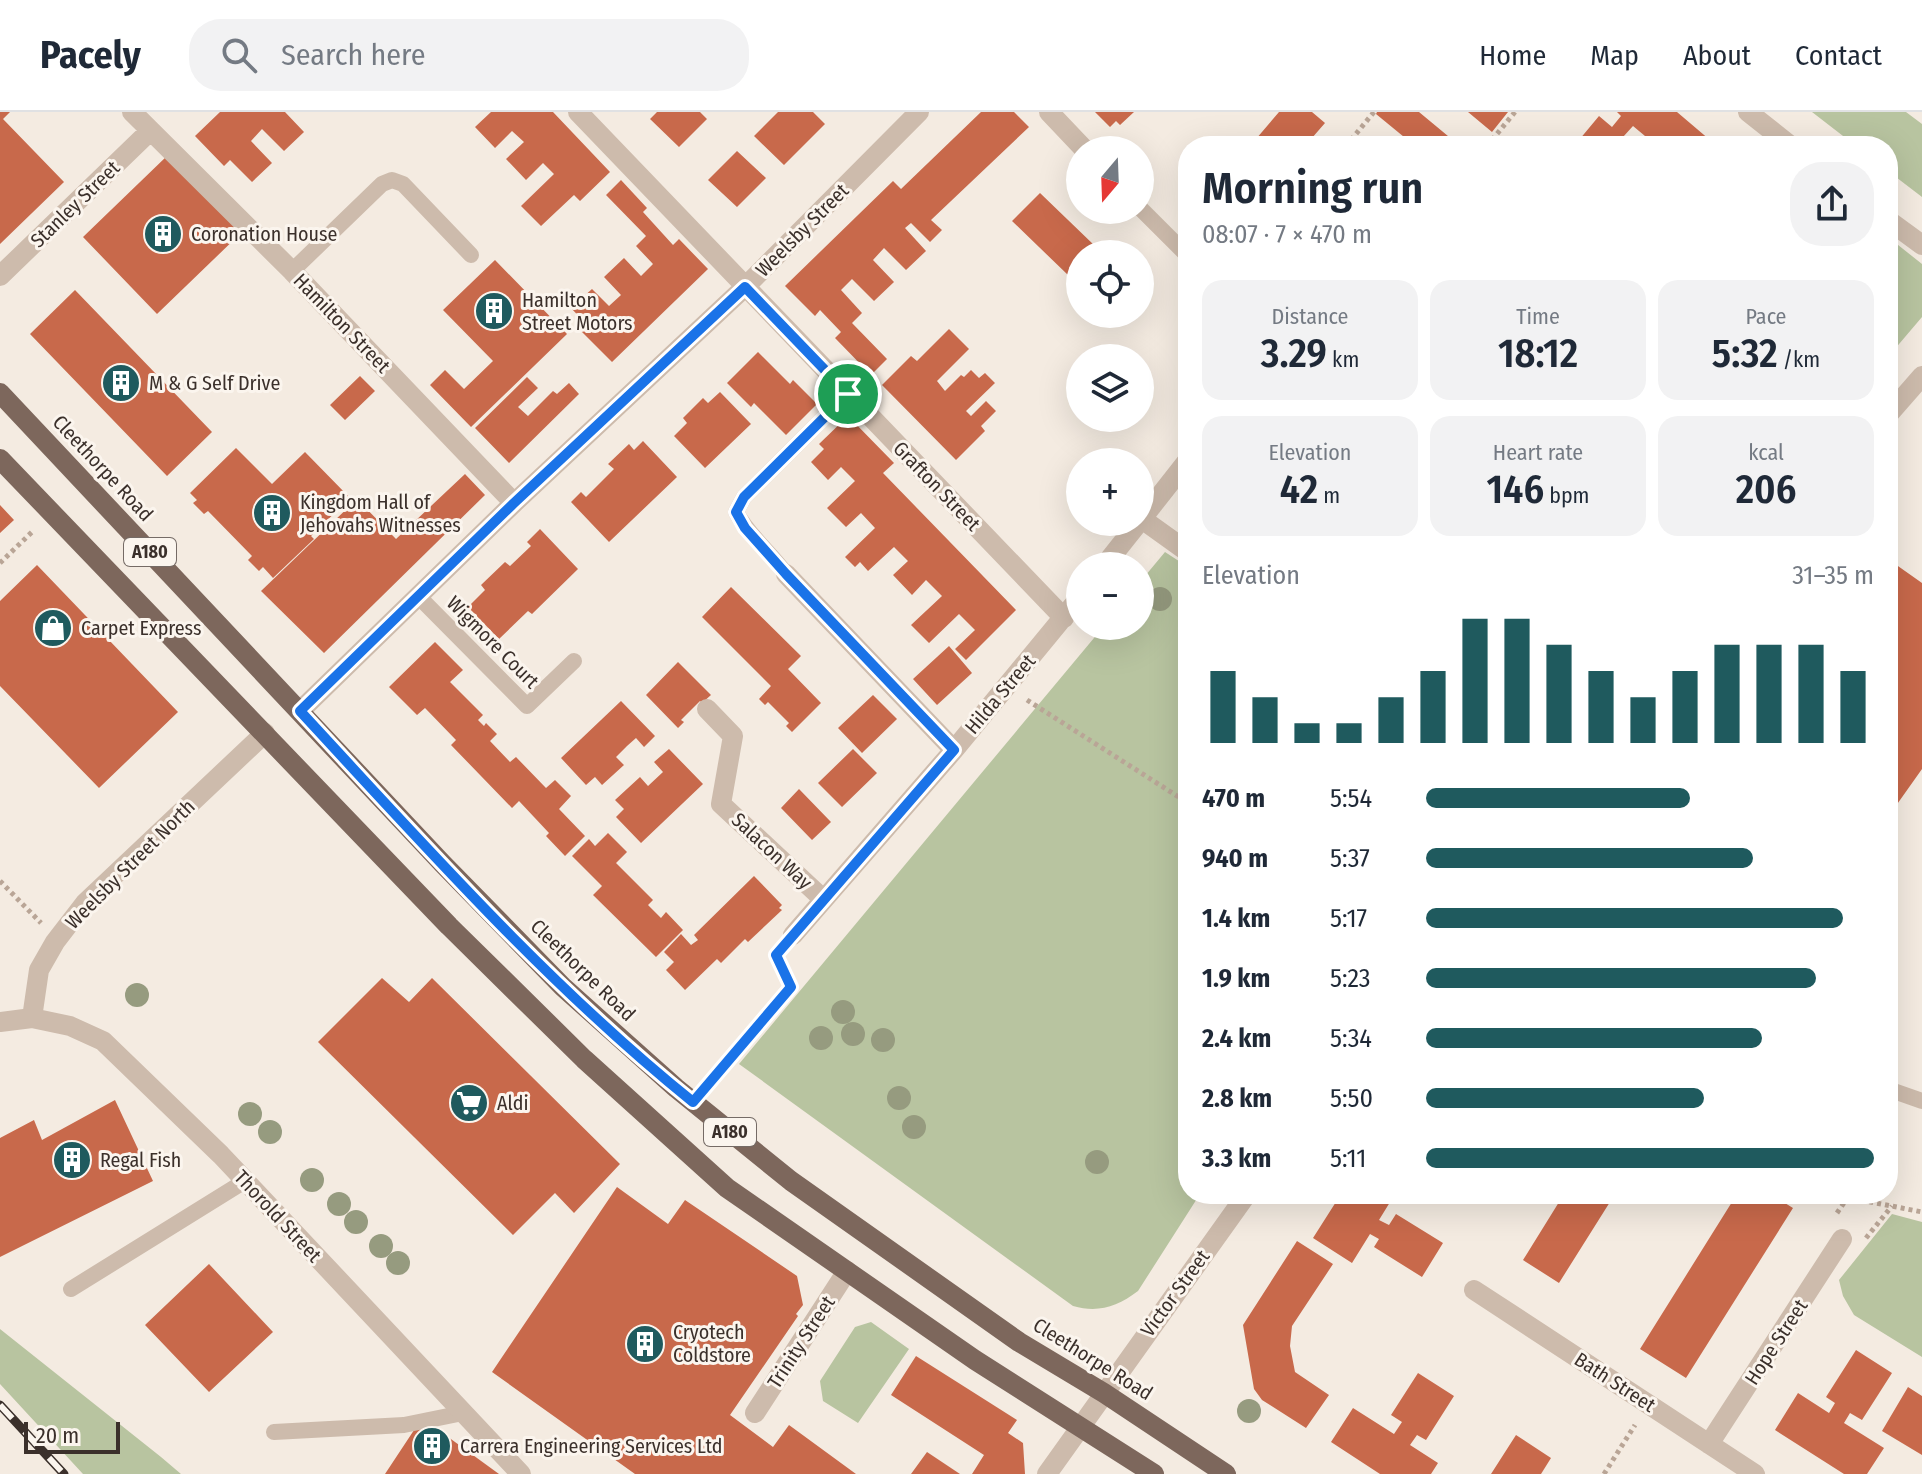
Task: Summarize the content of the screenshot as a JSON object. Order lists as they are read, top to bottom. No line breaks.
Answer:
{"streets":{"main road":["Cleethorpe Road","A180"],"street":["Stanley Street","Weelsby Street","Hamilton Street","Grafton Street","Hilda Street","Salacon Way","Weelsby Street North","Thorold Street","Victor Street","Trinity Street","Hope Street","Bath Street"],"lane":["Wigmore Court"]},"crossings":[["Stanley Street","Hamilton Street"],["Weelsby Street","Hamilton Street"],["Weelsby Street","Cleethorpe Road"],["Weelsby Street","Grafton Street"],["Weelsby Street","Wigmore Court"],["Cleethorpe Road","Victor Street"],["Grafton Street","Hilda Street"],["A180","Weelsby Street North"],["A180","Victor Street"],["A180","Trinity Street"],["Hilda Street","Salacon Way"],["Weelsby Street North","Thorold Street"],["Hope Street","Bath Street"]],"places":{"building":["Coronation House","Hamilton Street Motors","M & G Self Drive","Kingdom Hall of Jehovahs Witnesses","Regal Fish","Cryotech Coldstore","Carrera Engineering Services Ltd"],"shop":["Carpet Express"],"supermarket":["Aldi"]},"scale_bar":"20 m","north":"bottom","page":{"header":"Pacely","search":"Search here","nav":["Home","Map","About","Contact"],"map_buttons":["+","−"],"heading":["Morning run","08:07 · 7 × 470 m"],"stats":[["Distance","3.29 km"],["Time","18:12"],["Pace","5:32 /km"],["Elevation","42 m"],["Heart rate","146 bpm"],["kcal","206"]],"chart":["Elevation","31–35 m"],"list":[{"name":"470 m","note":"5:54"},{"name":"940 m","note":"5:37"},{"name":"1.4 km","note":"5:17"},{"name":"1.9 km","note":"5:23"},{"name":"2.4 km","note":"5:34"},{"name":"2.8 km","note":"5:50"},{"name":"3.3 km","note":"5:11"}],"scale":"20 m"}}
